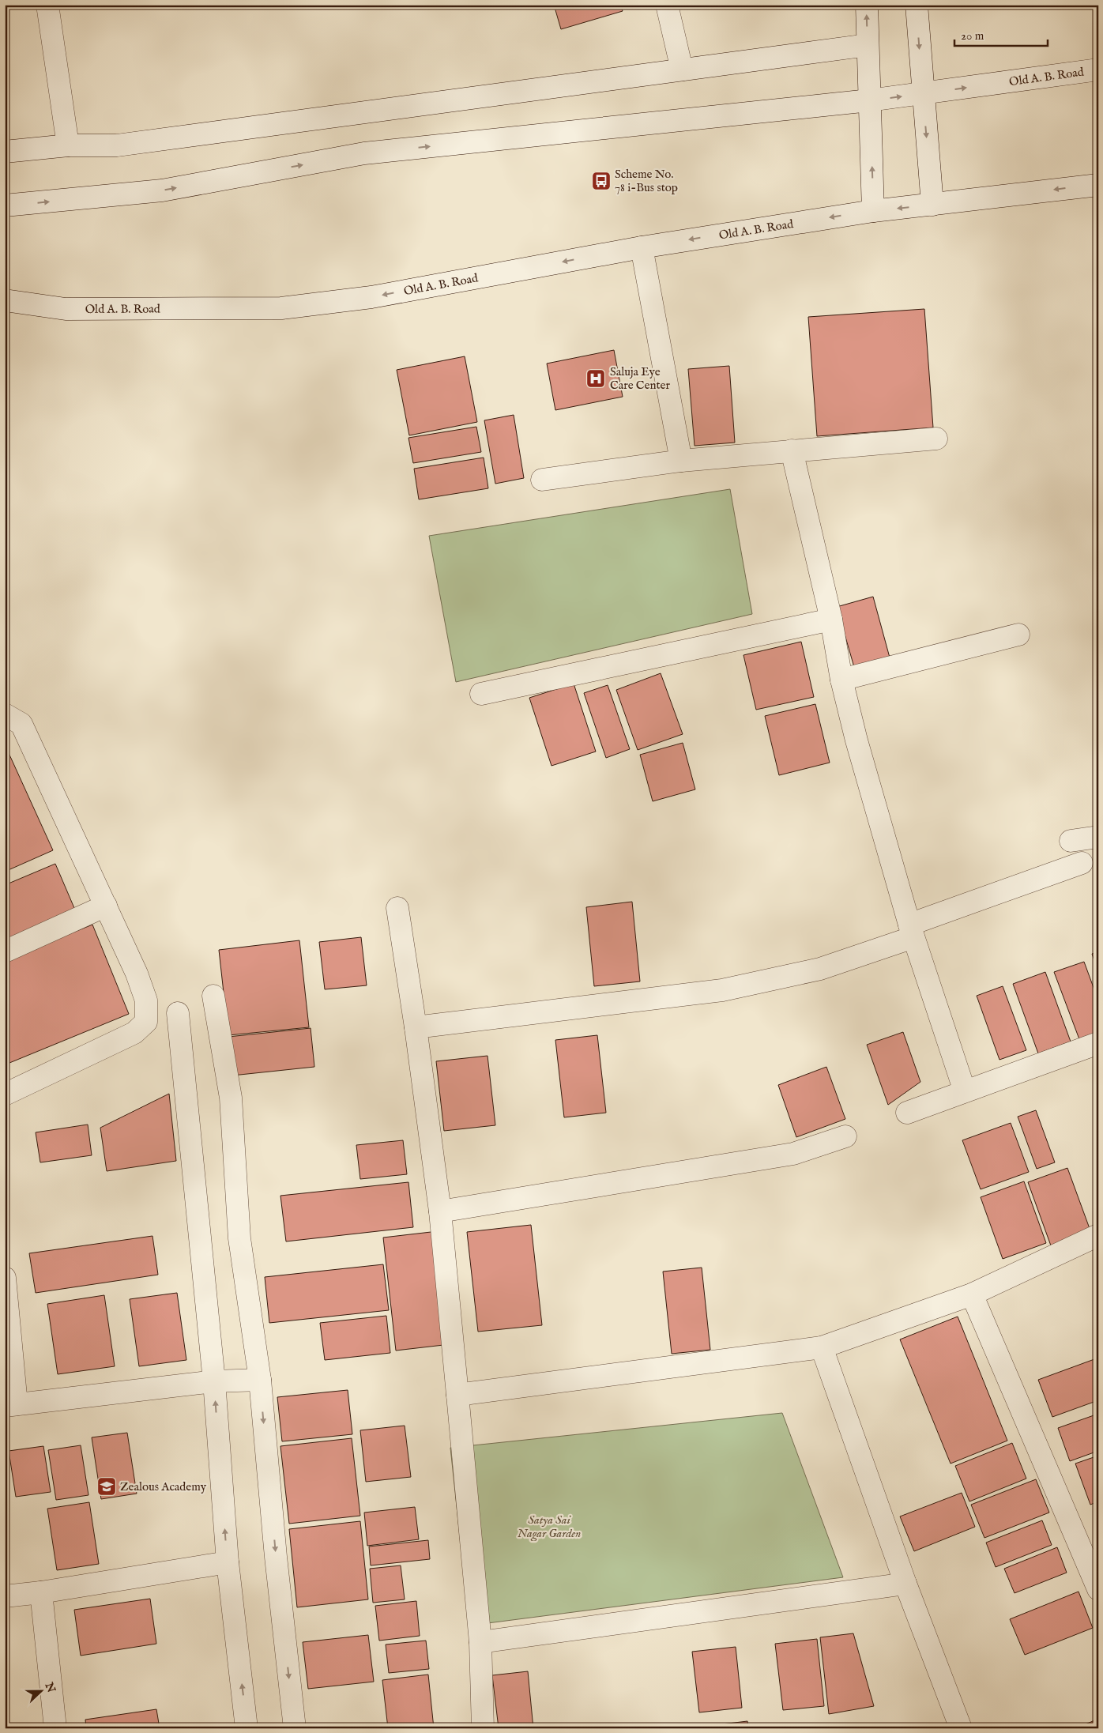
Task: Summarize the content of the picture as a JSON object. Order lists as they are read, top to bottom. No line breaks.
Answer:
{"streets":{"street":["Old A. B. Road"]},"parks":["Satya Sai Nagar Garden"],"places":{"bus stop":["Scheme No. 78 i-Bus stop"],"hospital":["Saluja Eye Care Center"],"school or university":["Zealous Academy"]},"scale_bar":"20 m","north":"right"}
